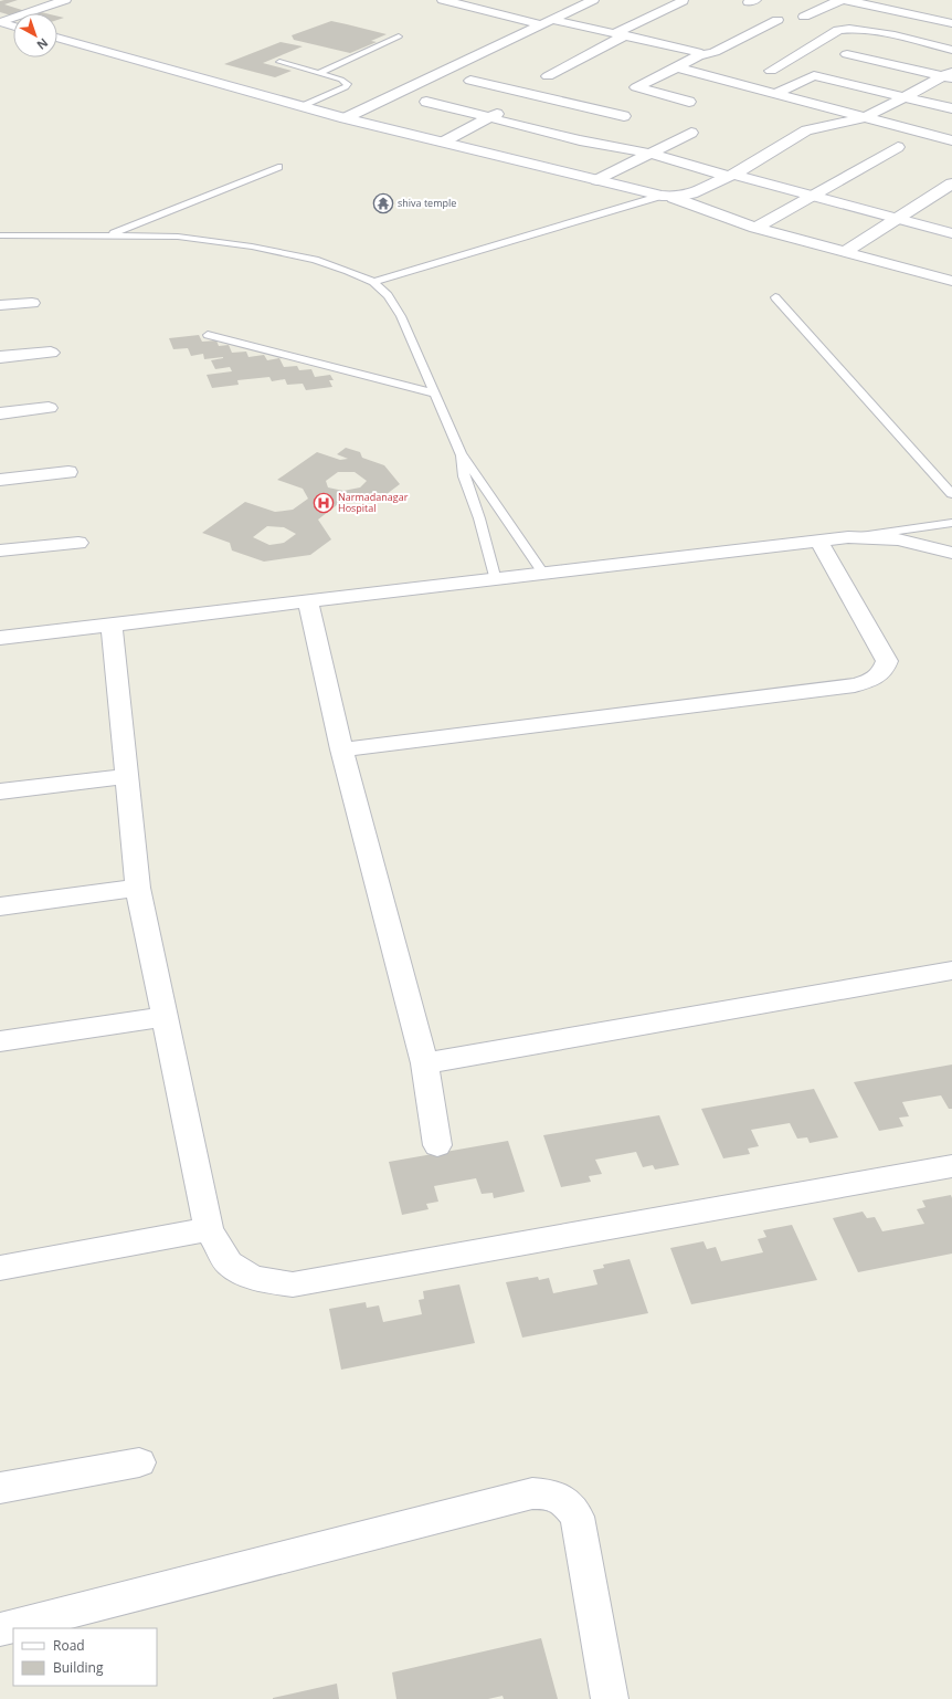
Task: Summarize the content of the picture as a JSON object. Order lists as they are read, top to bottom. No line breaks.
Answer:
{"places":{"temple":["shiva temple"],"hospital":["Narmadanagar Hospital"]},"legend":["Road","Building"],"north":"bottom right"}
